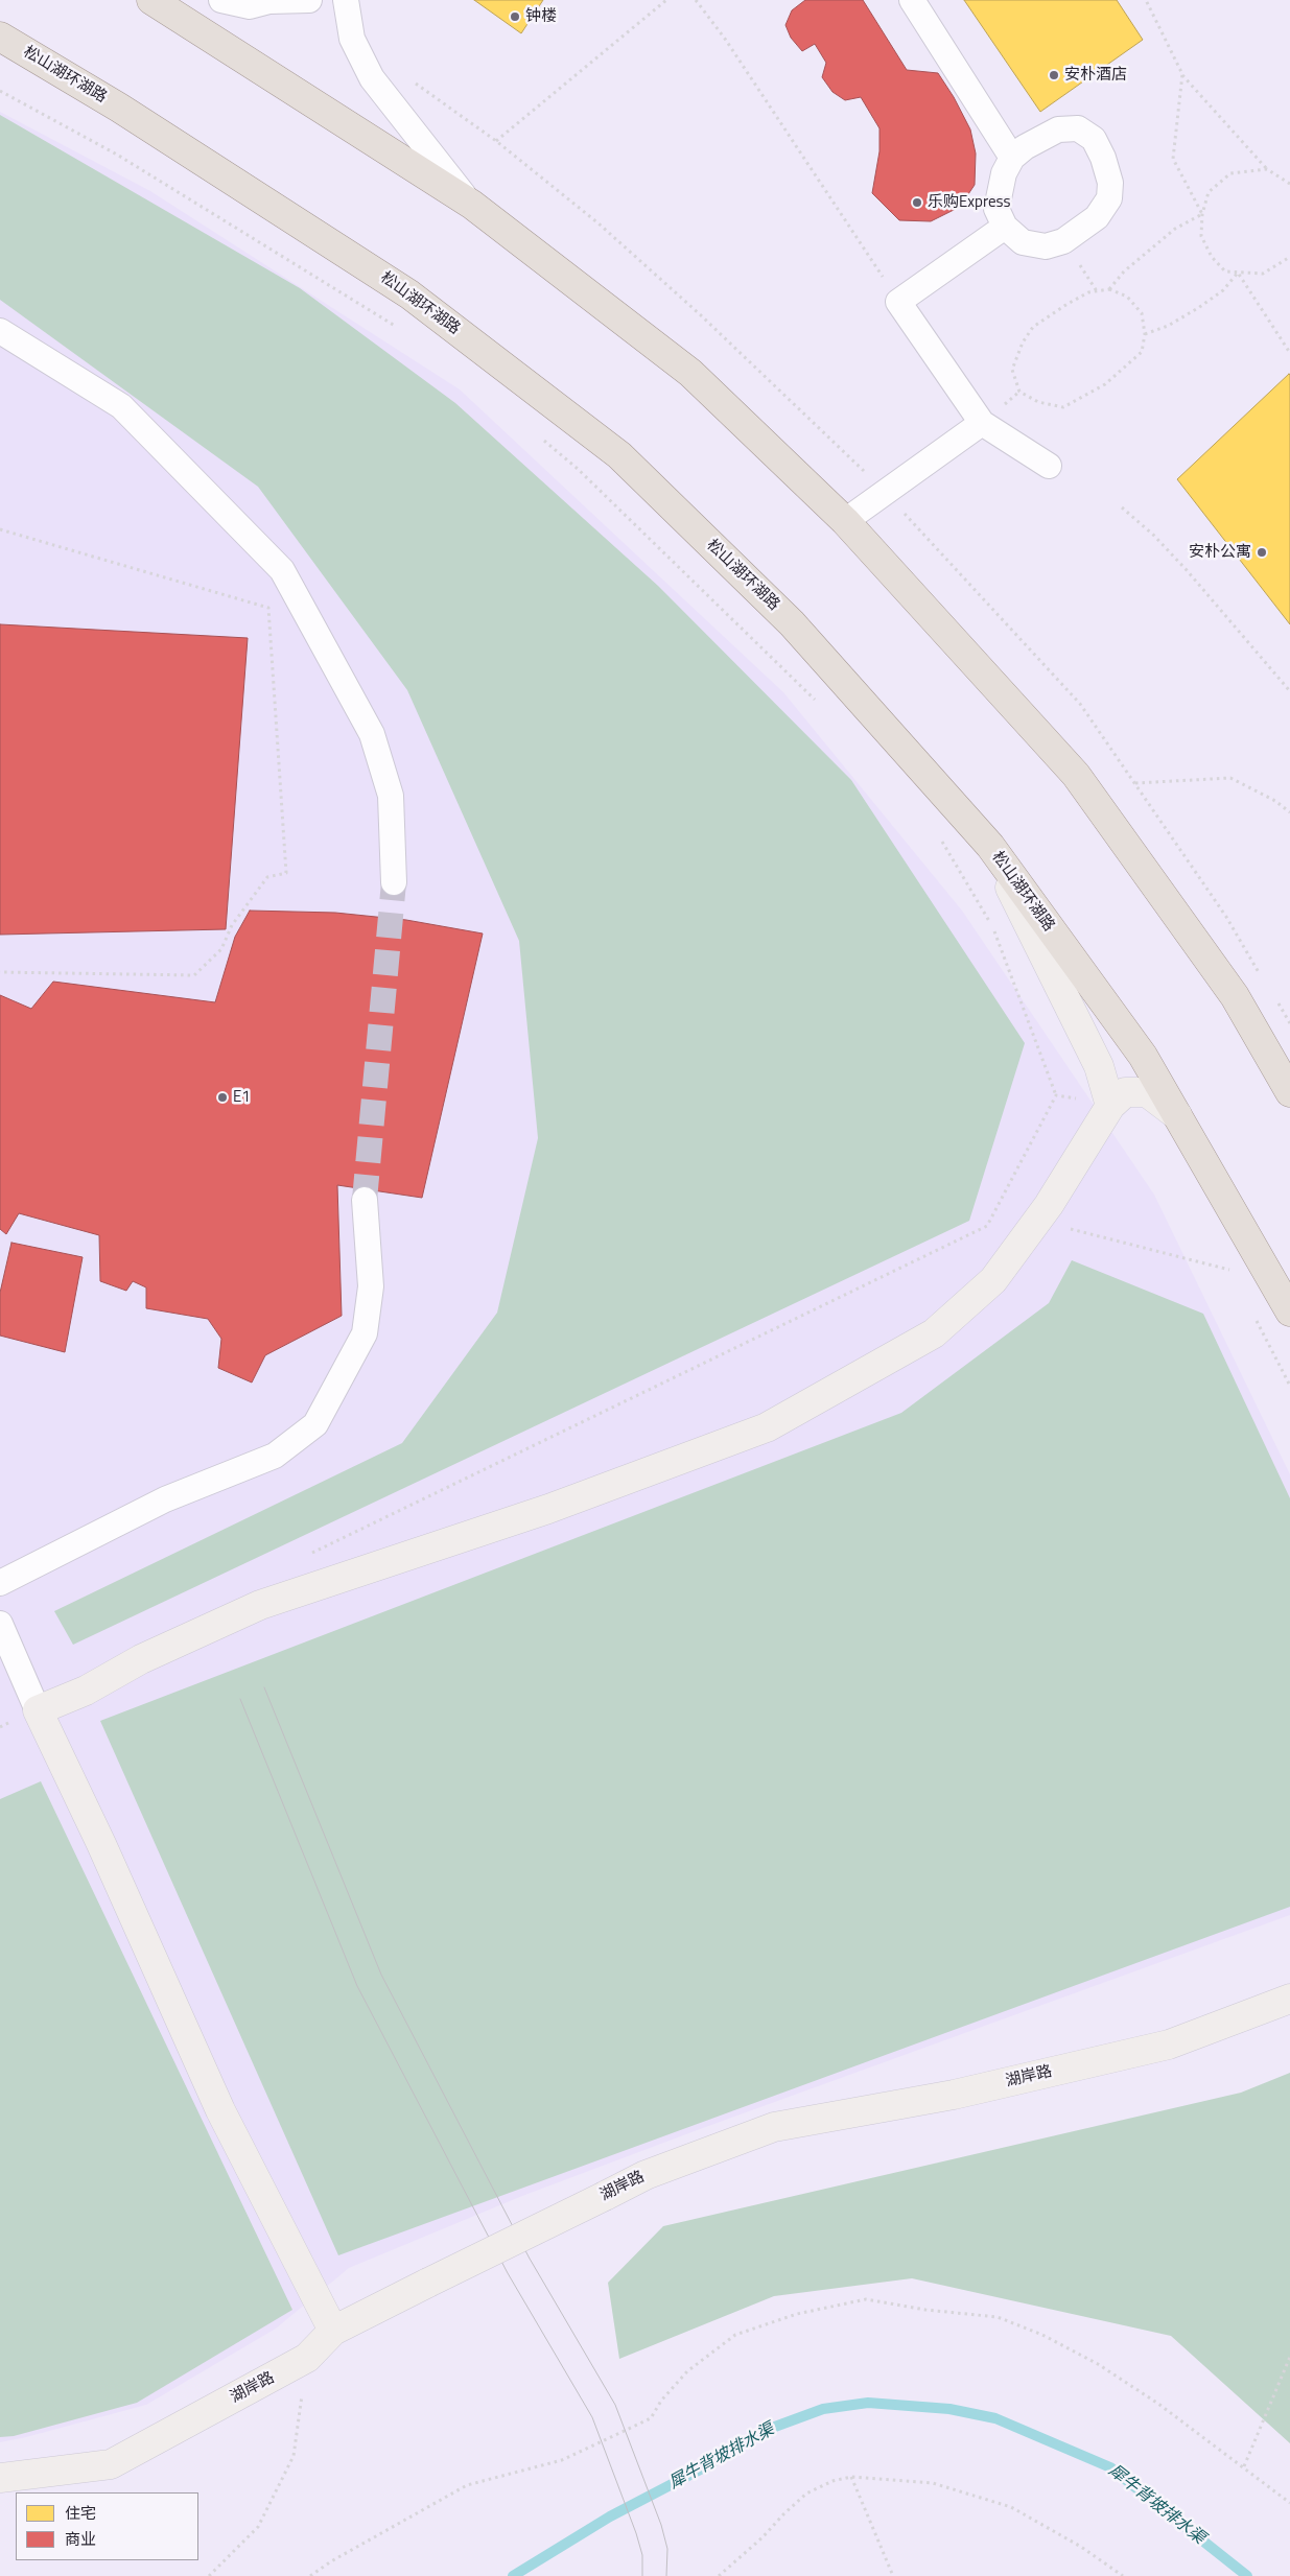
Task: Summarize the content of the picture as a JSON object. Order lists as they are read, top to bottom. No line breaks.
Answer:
{"streets":{"main road":["松山湖环湖路"],"street":["湖岸路"]},"water":["犀牛背坡排水渠"],"places":["钟楼","安朴酒店","乐购Express","安朴公寓","E1"],"legend":["住宅","商业"]}
